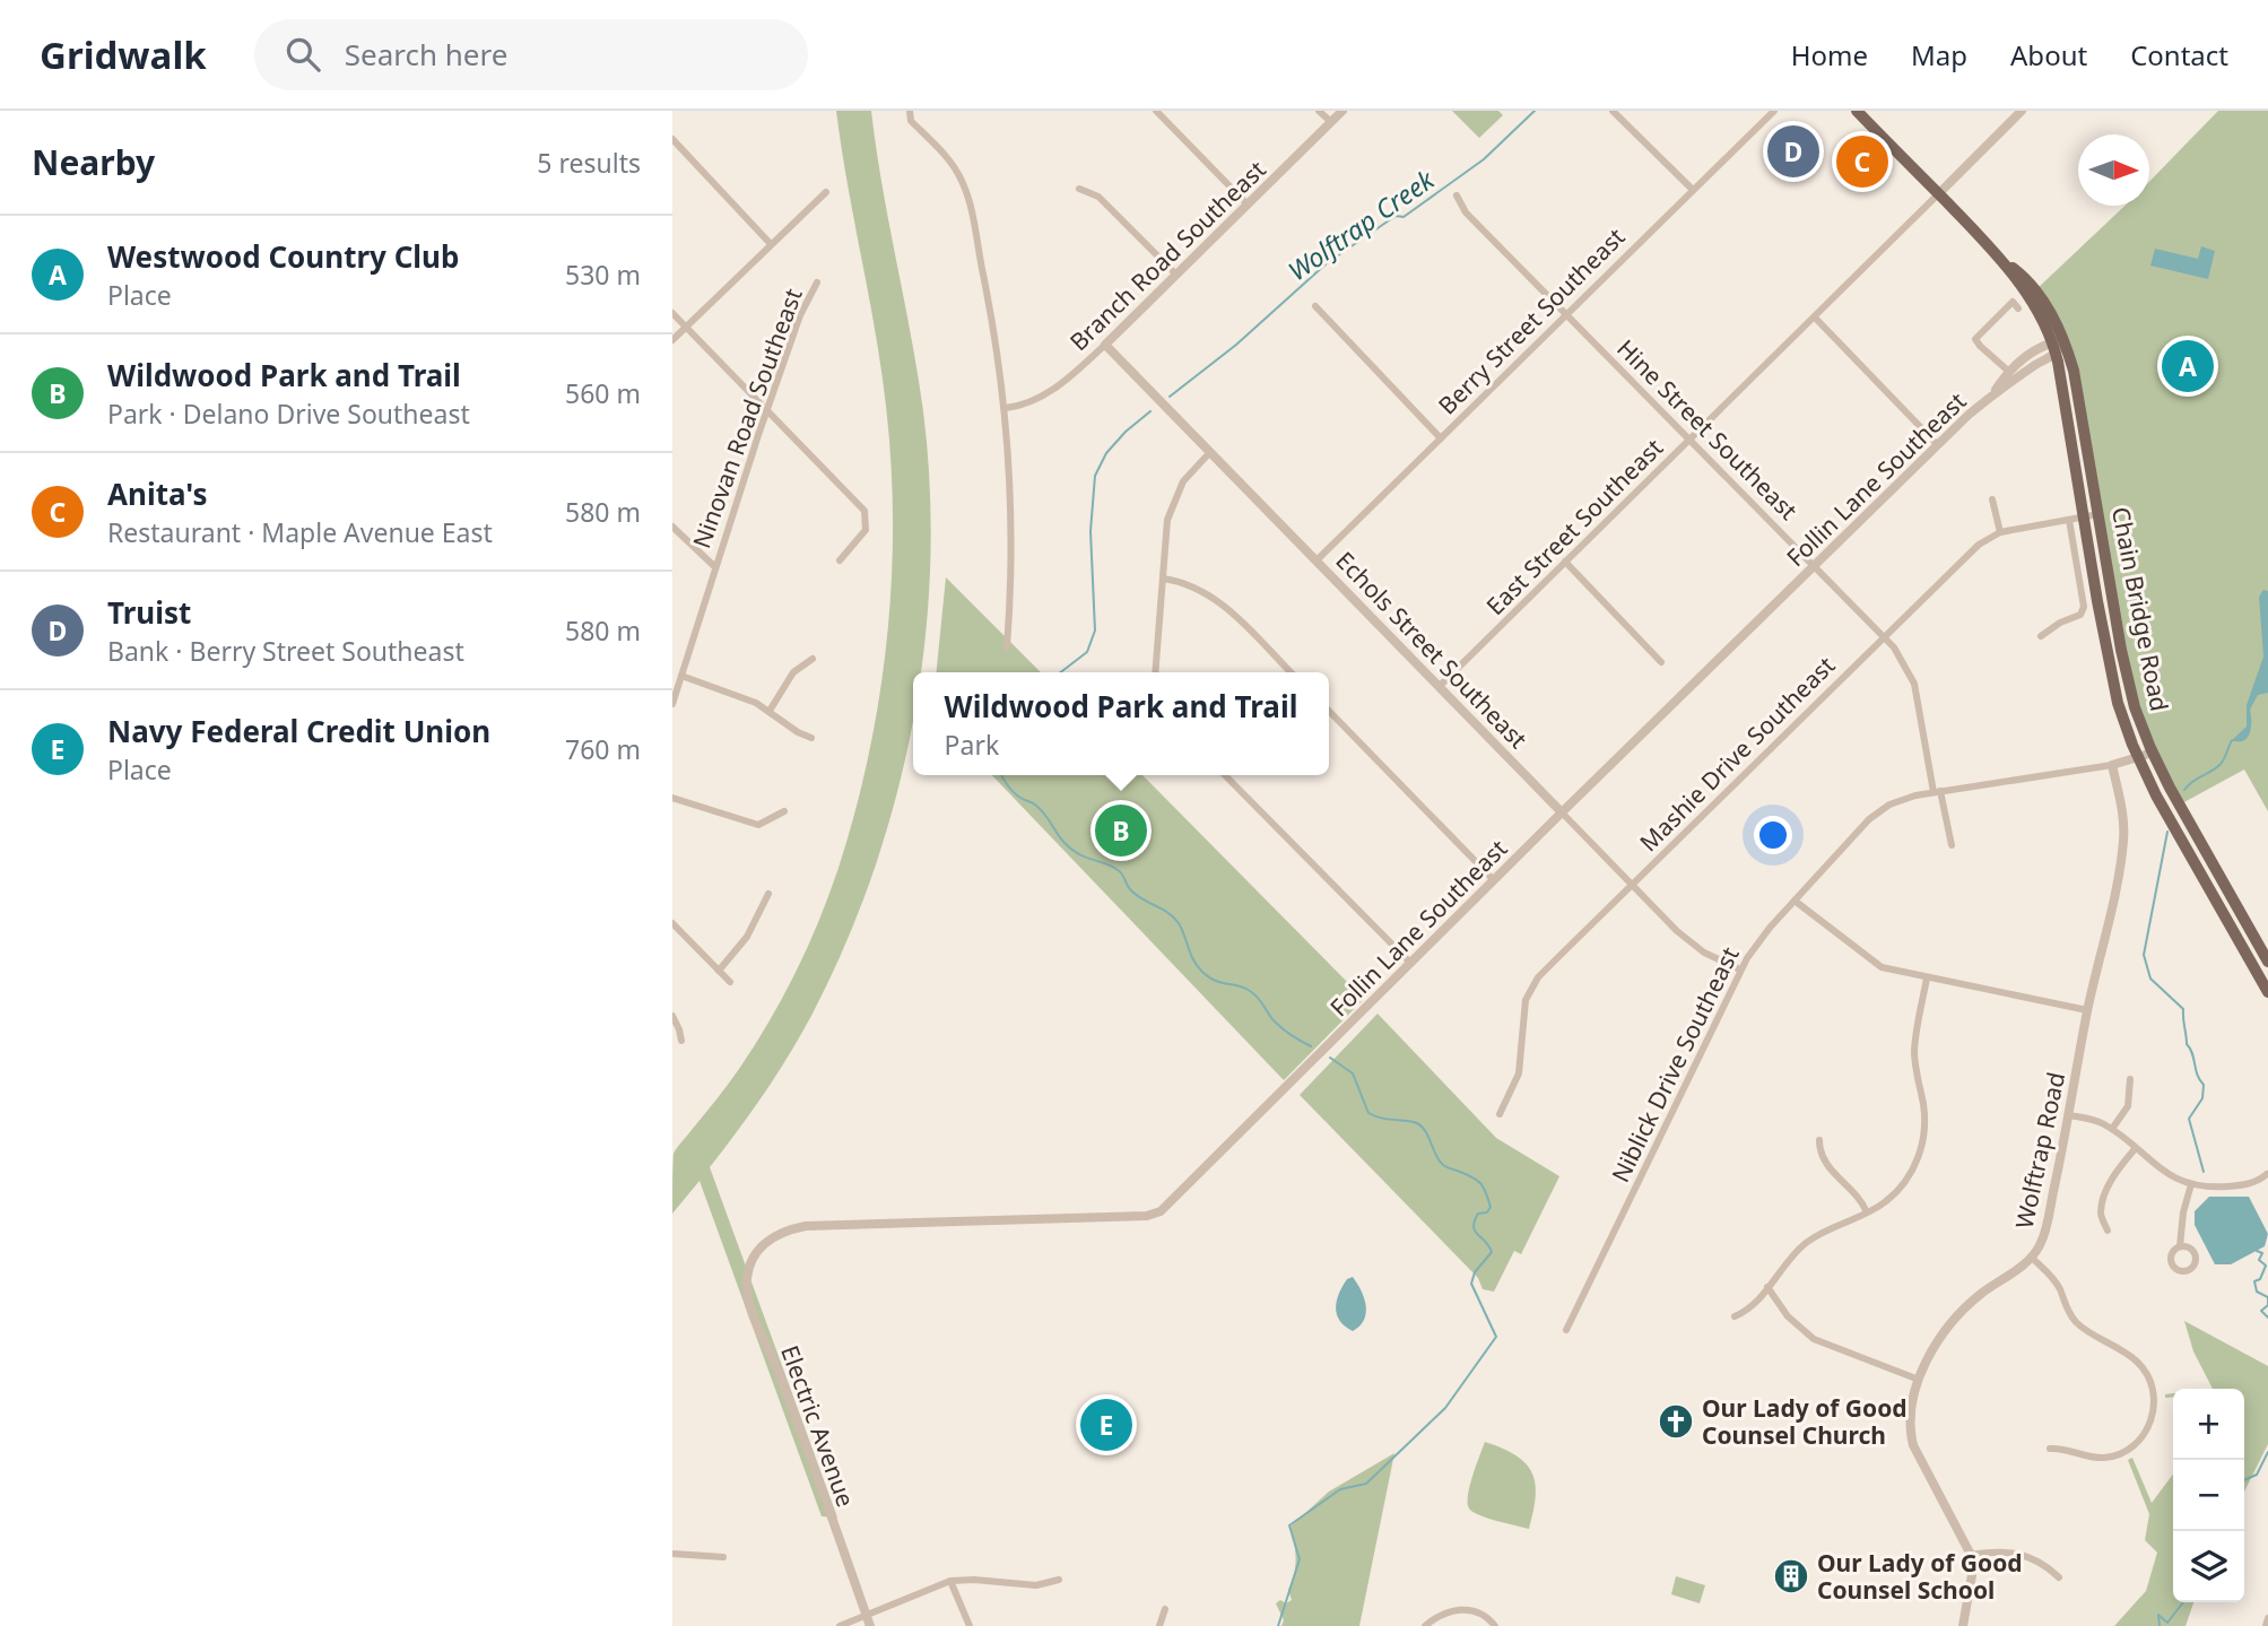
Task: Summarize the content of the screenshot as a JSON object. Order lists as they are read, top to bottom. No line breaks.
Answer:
{"streets":{"main road":["Chain Bridge Road"],"street":["Branch Road Southeast","Berry Street Southeast","Ninovan Road Southeast","Hine Street Southeast","Follin Lane Southeast","East Street Southeast","Echols Street Southeast","Mashie Drive Southeast","Niblick Drive Southeast","Wolftrap Road","Electric Avenue"]},"crossings":[["Branch Road Southeast","Echols Street Southeast"],["Berry Street Southeast","Hine Street Southeast"],["Berry Street Southeast","Echols Street Southeast"],["Hine Street Southeast","Follin Lane Southeast"],["Hine Street Southeast","East Street Southeast"],["Hine Street Southeast","Mashie Drive Southeast"],["Hine Street Southeast","Niblick Drive Southeast"],["Follin Lane Southeast","Chain Bridge Road"],["Follin Lane Southeast","Echols Street Southeast"],["Follin Lane Southeast","Electric Avenue"],["East Street Southeast","Echols Street Southeast"],["Chain Bridge Road","Mashie Drive Southeast"],["Chain Bridge Road","Niblick Drive Southeast"],["Echols Street Southeast","Mashie Drive Southeast"],["Echols Street Southeast","Niblick Drive Southeast"],["Niblick Drive Southeast","Wolftrap Road"]],"water":["Wolftrap Creek"],"places":{"church":["Our Lady of Good Counsel Church"],"building":["Our Lady of Good Counsel School"]},"north":"right","page":{"header":"Gridwalk","search":"Search here","nav":["Home","Map","About","Contact"],"heading":["Nearby","5 results"],"pins":["D","C","A","B","E"],"list":[{"mark":"A","name":"Westwood Country Club","note":"Place","value":"530 m"},{"mark":"B","name":"Wildwood Park and Trail","note":"Park · Delano Drive Southeast","value":"560 m"},{"mark":"C","name":"Anita's","note":"Restaurant · Maple Avenue East","value":"580 m"},{"mark":"D","name":"Truist","note":"Bank · Berry Street Southeast","value":"580 m"},{"mark":"E","name":"Navy Federal Credit Union","note":"Place","value":"760 m"}],"popup":["Wildwood Park and Trail","Park"],"map_buttons":["+","−"]}}
